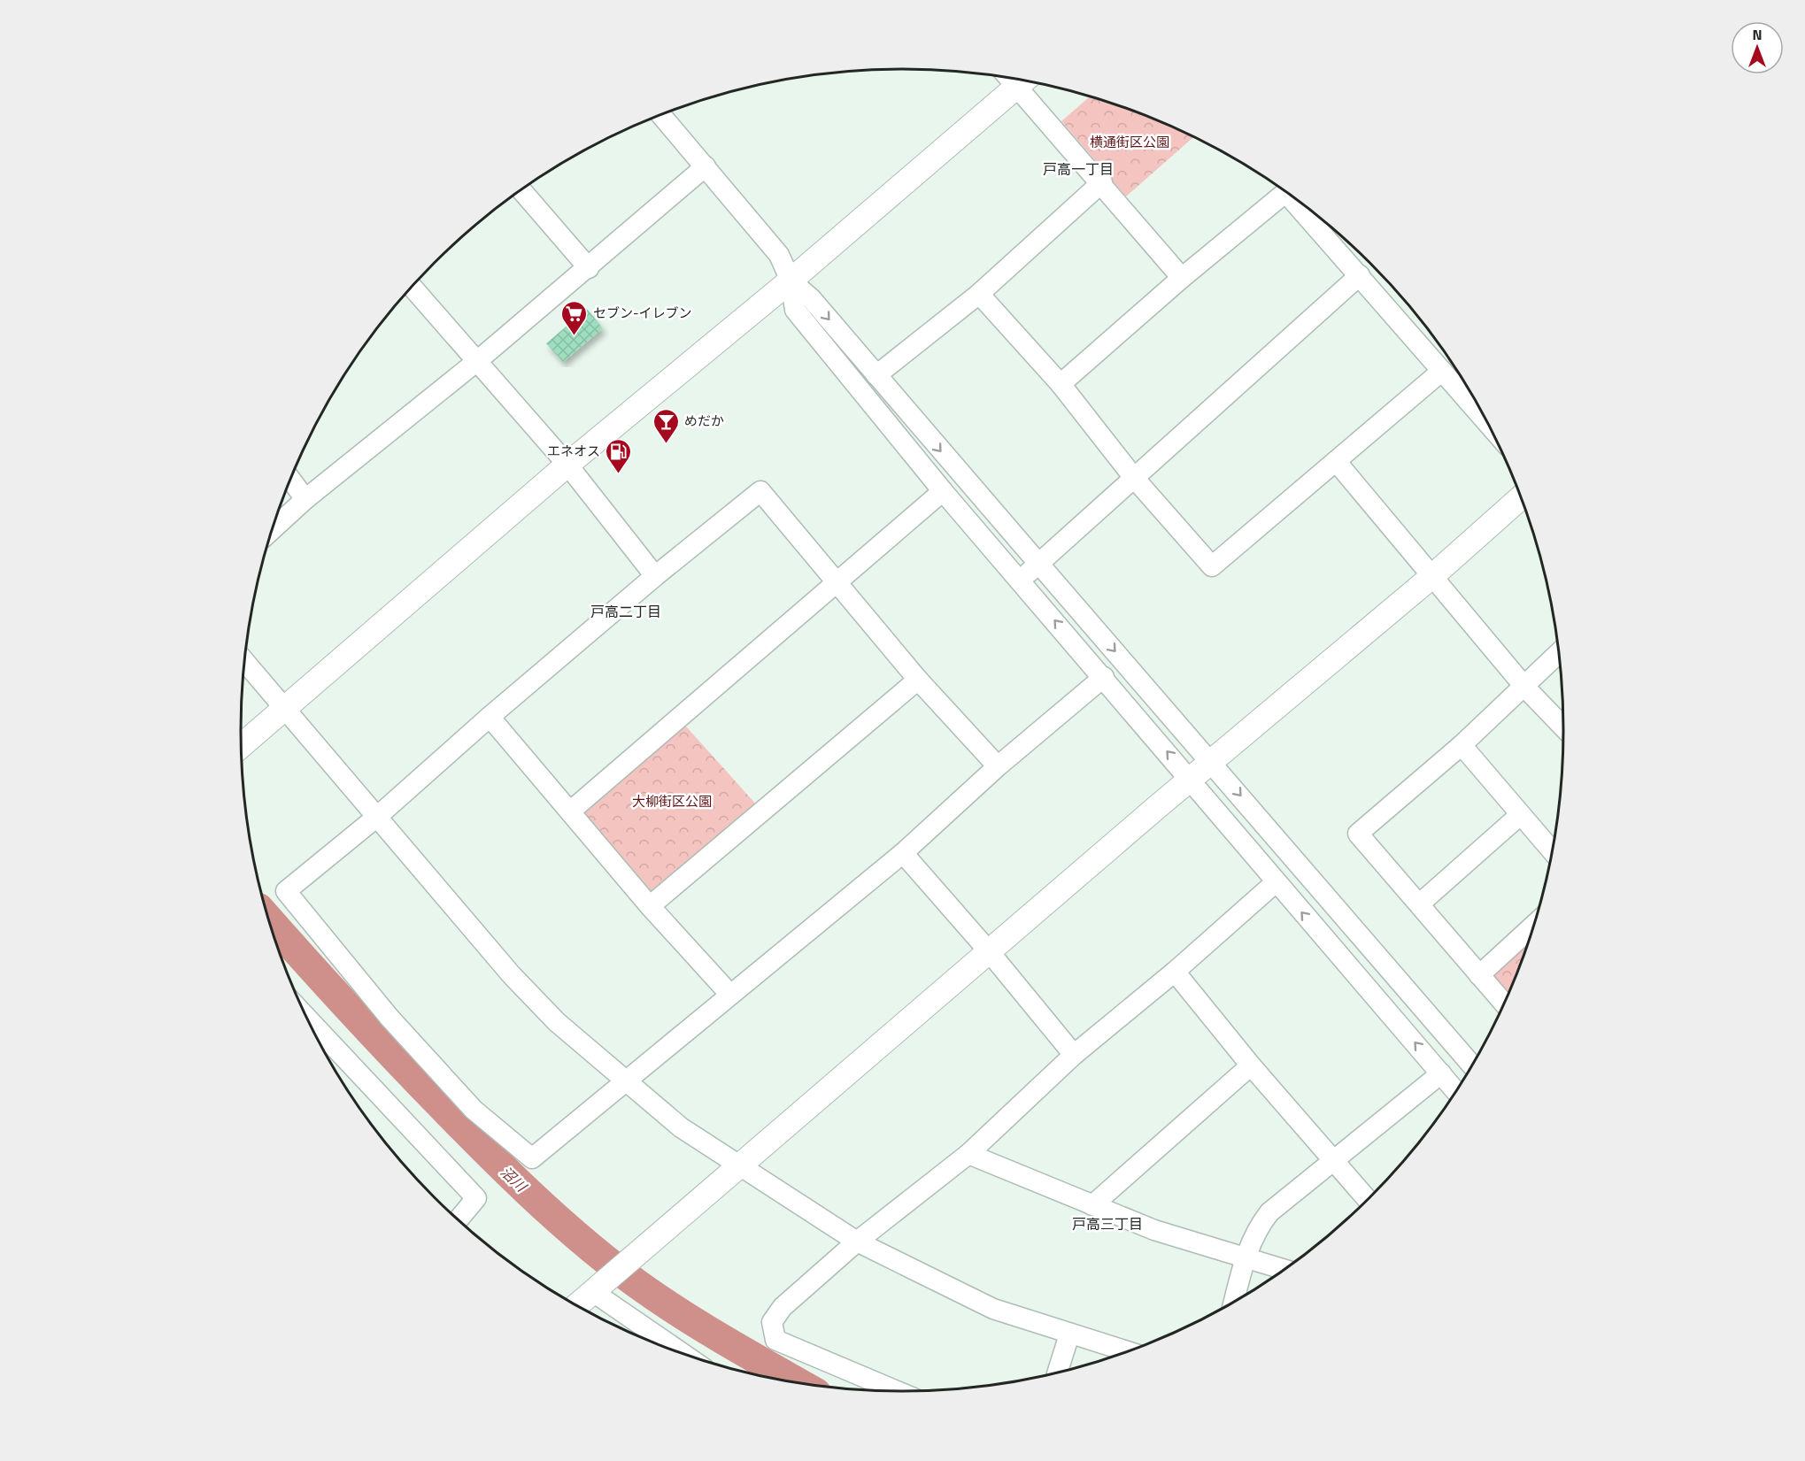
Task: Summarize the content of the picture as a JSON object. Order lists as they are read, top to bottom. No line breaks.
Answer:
{"districts":["戸高一丁目","戸高二丁目","戸高三丁目"],"water":["沼川"],"parks":["横通街区公園","大柳街区公園"],"places":{"supermarket":["セブン-イレブン"],"bar":["めだか"],"fuel station":["エネオス"]},"north":"top"}
